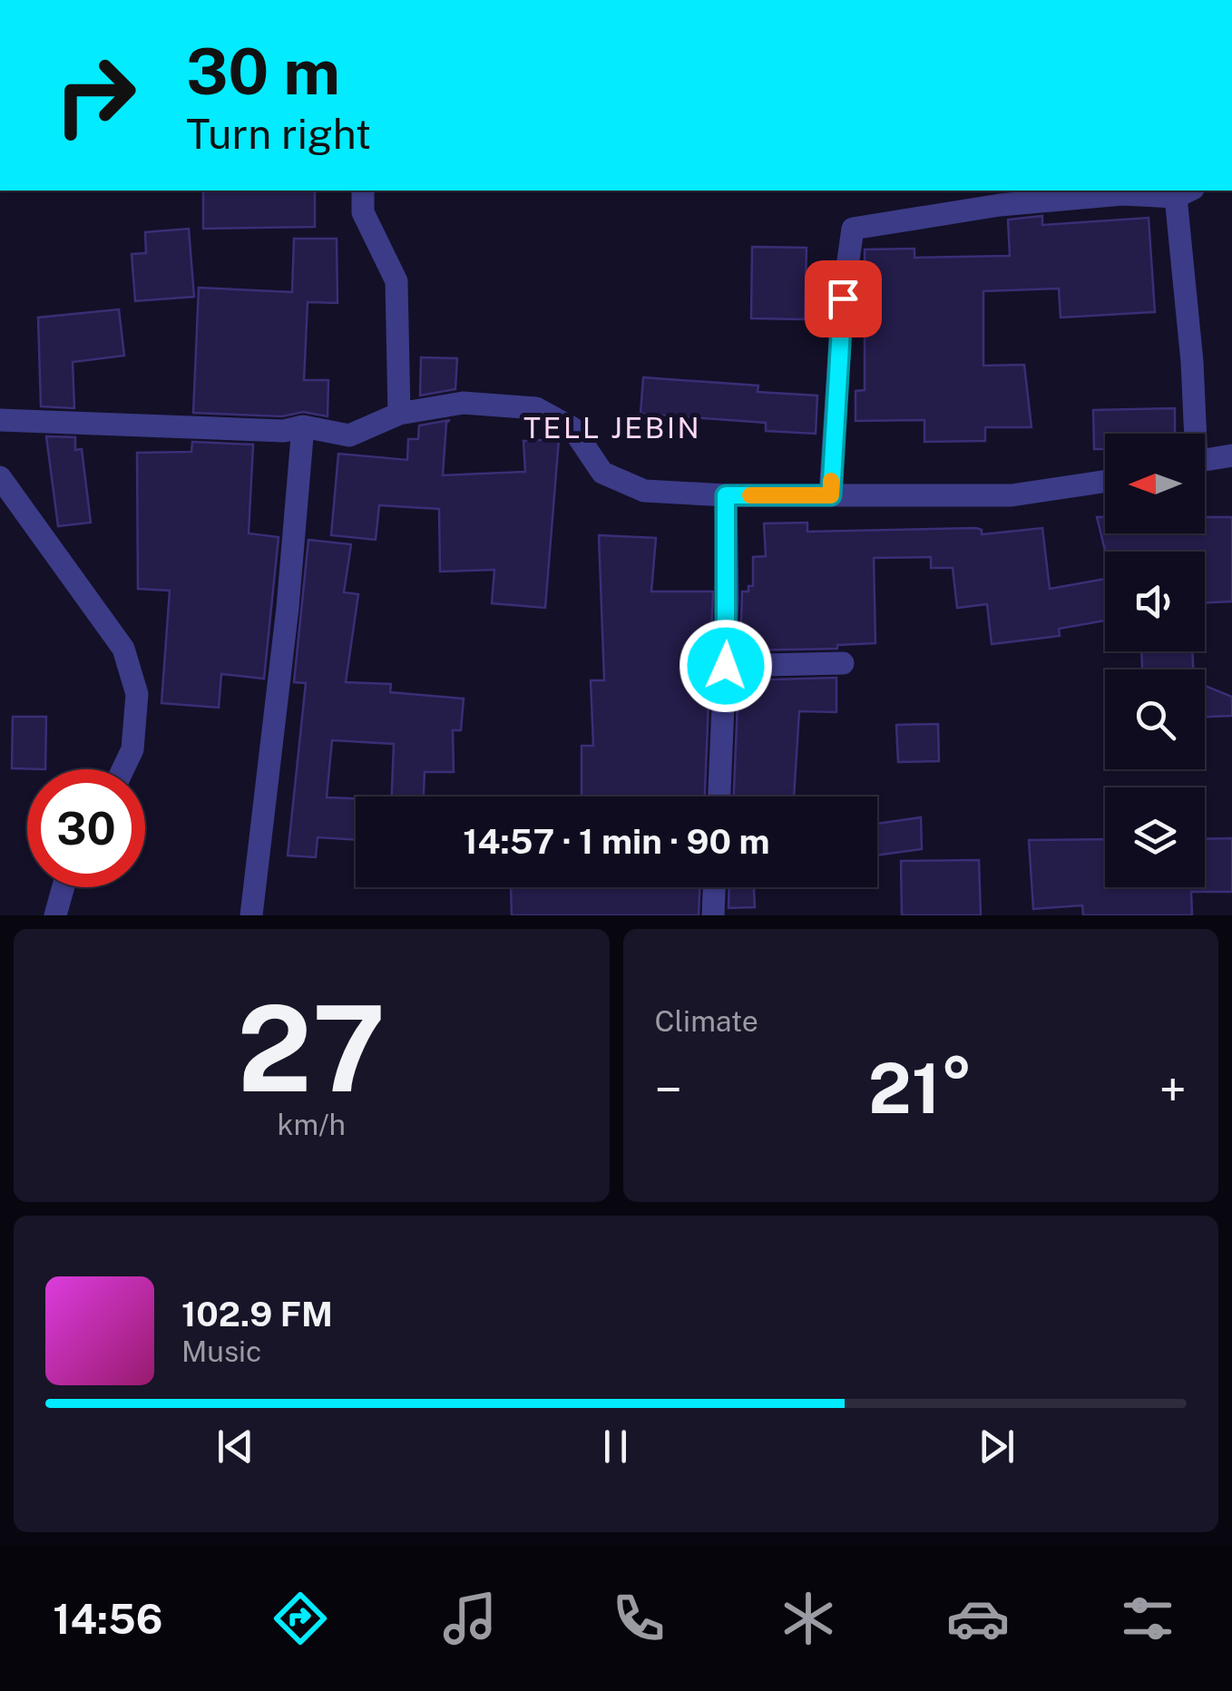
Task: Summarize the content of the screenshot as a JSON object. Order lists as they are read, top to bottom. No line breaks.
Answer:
{"districts":["TELL JEBIN"],"north":"left","page":{"turn":["30 m","Turn right"],"limit":"30","trip":"14:57 · 1 min · 90 m","tile":[["27","km/h"],"Climate"],"heat":["−","21°","+"],"song":["102.9 FM","Music"],"tabs":"14:56"}}
